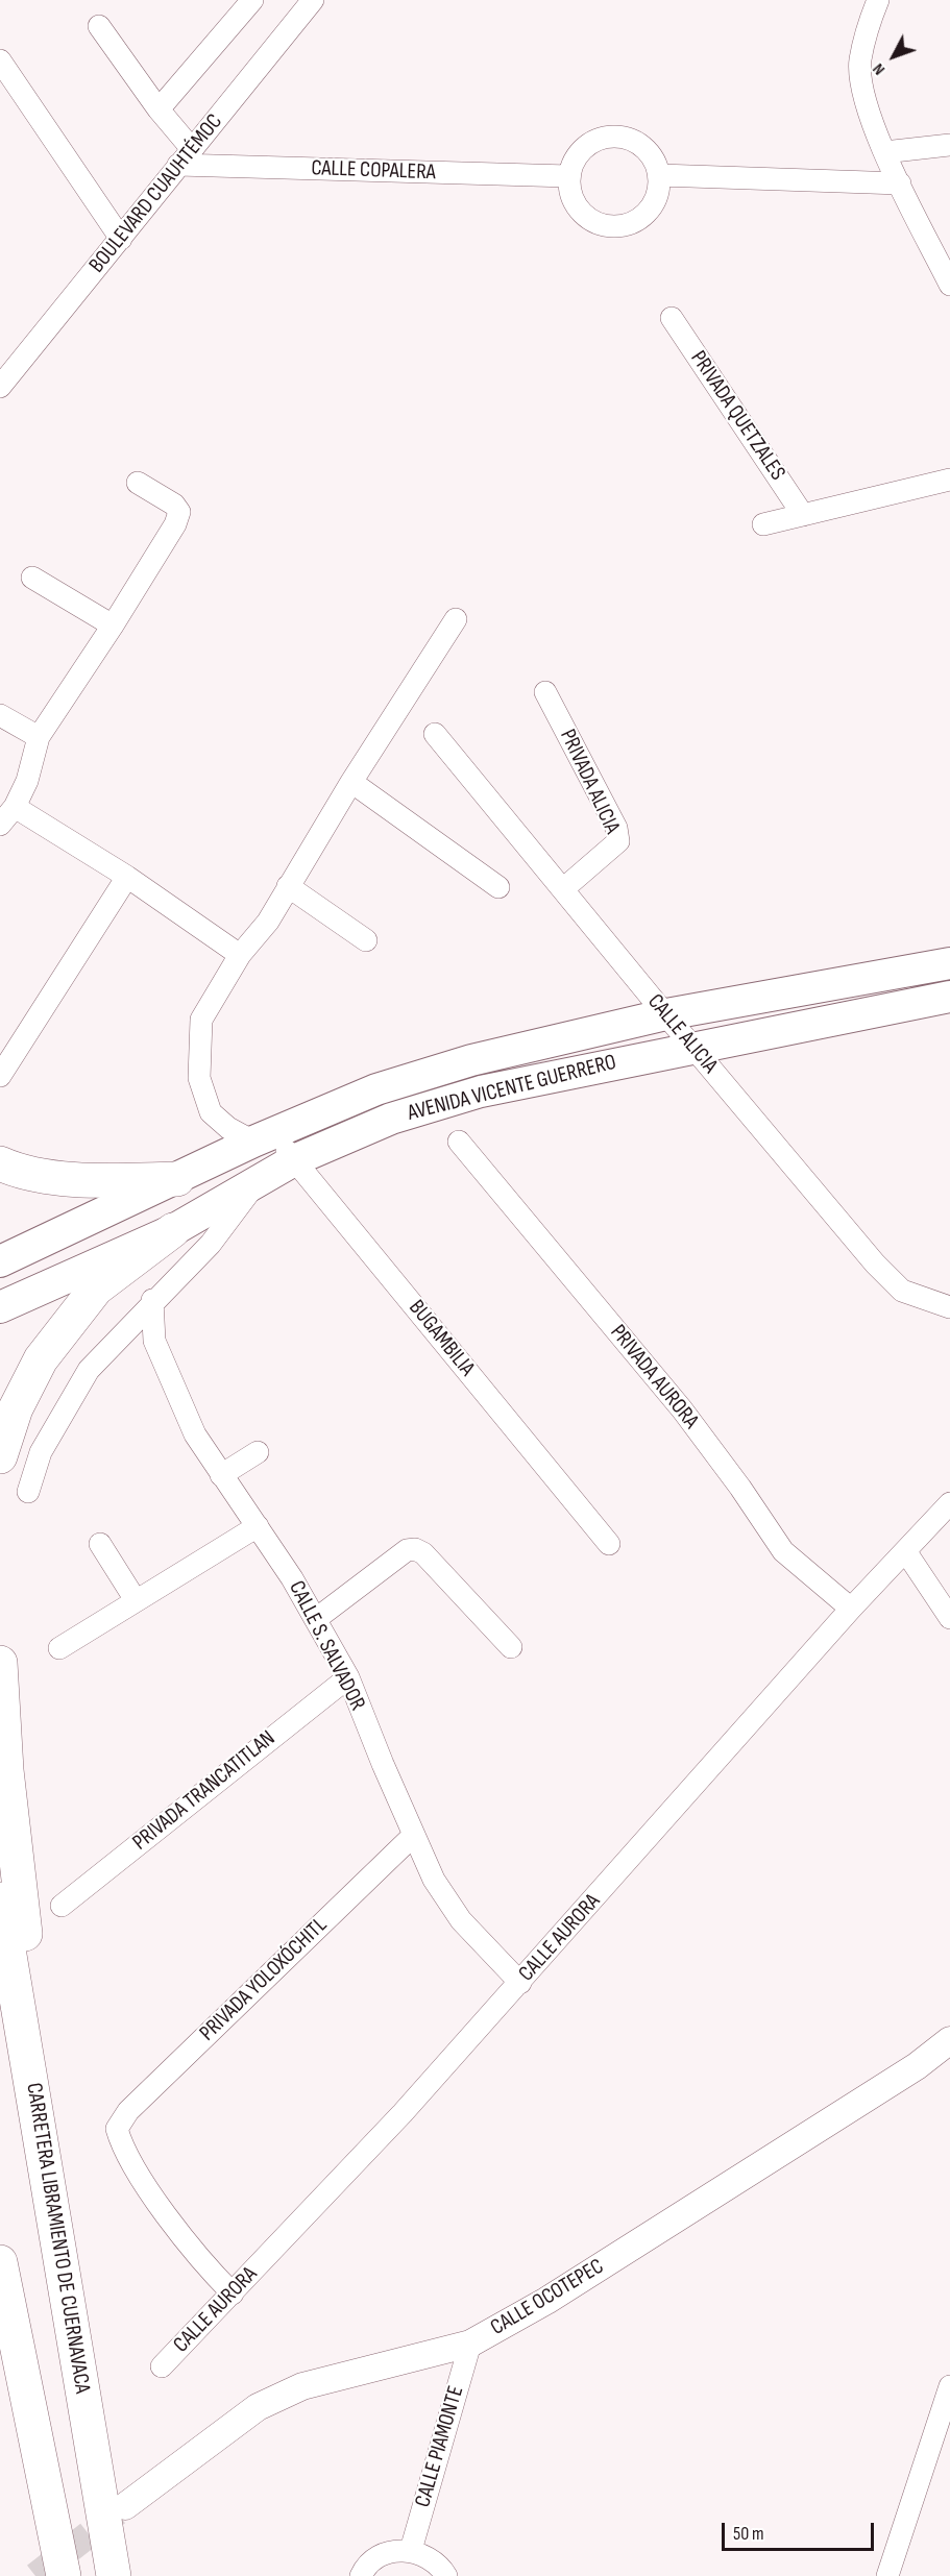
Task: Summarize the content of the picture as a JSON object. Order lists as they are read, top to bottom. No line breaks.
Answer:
{"streets":{"highway":["CARRETERA LIBRAMIENTO DE CUERNAVACA"],"main road":["AVENIDA VICENTE GUERRERO"],"street":["CALLE COPALERA","BOULEVARD CUAUHTÉMOC","PRIVADA QUETZALES","PRIVADA ALICIA","CALLE ALICIA","BUGAMBILIA","PRIVADA AURORA","CALLE S. SALVADOR","PRIVADA TRANCATITLAN","CALLE AURORA","PRIVADA YOLOXÓCHITL","CALLE OCOTEPEC","CALLE PIAMONTE"]},"crossings":[["CALLE COPALERA","BOULEVARD CUAUHTÉMOC"],["PRIVADA ALICIA","CALLE ALICIA"],["CALLE ALICIA","AVENIDA VICENTE GUERRERO"],["AVENIDA VICENTE GUERRERO","BUGAMBILIA"],["PRIVADA AURORA","CALLE AURORA"],["CALLE S. SALVADOR","PRIVADA TRANCATITLAN"],["CALLE S. SALVADOR","CALLE AURORA"],["CALLE S. SALVADOR","PRIVADA YOLOXÓCHITL"],["CALLE AURORA","PRIVADA YOLOXÓCHITL"],["CALLE OCOTEPEC","CALLE PIAMONTE"]],"scale_bar":"50 m","north":"bottom left"}
